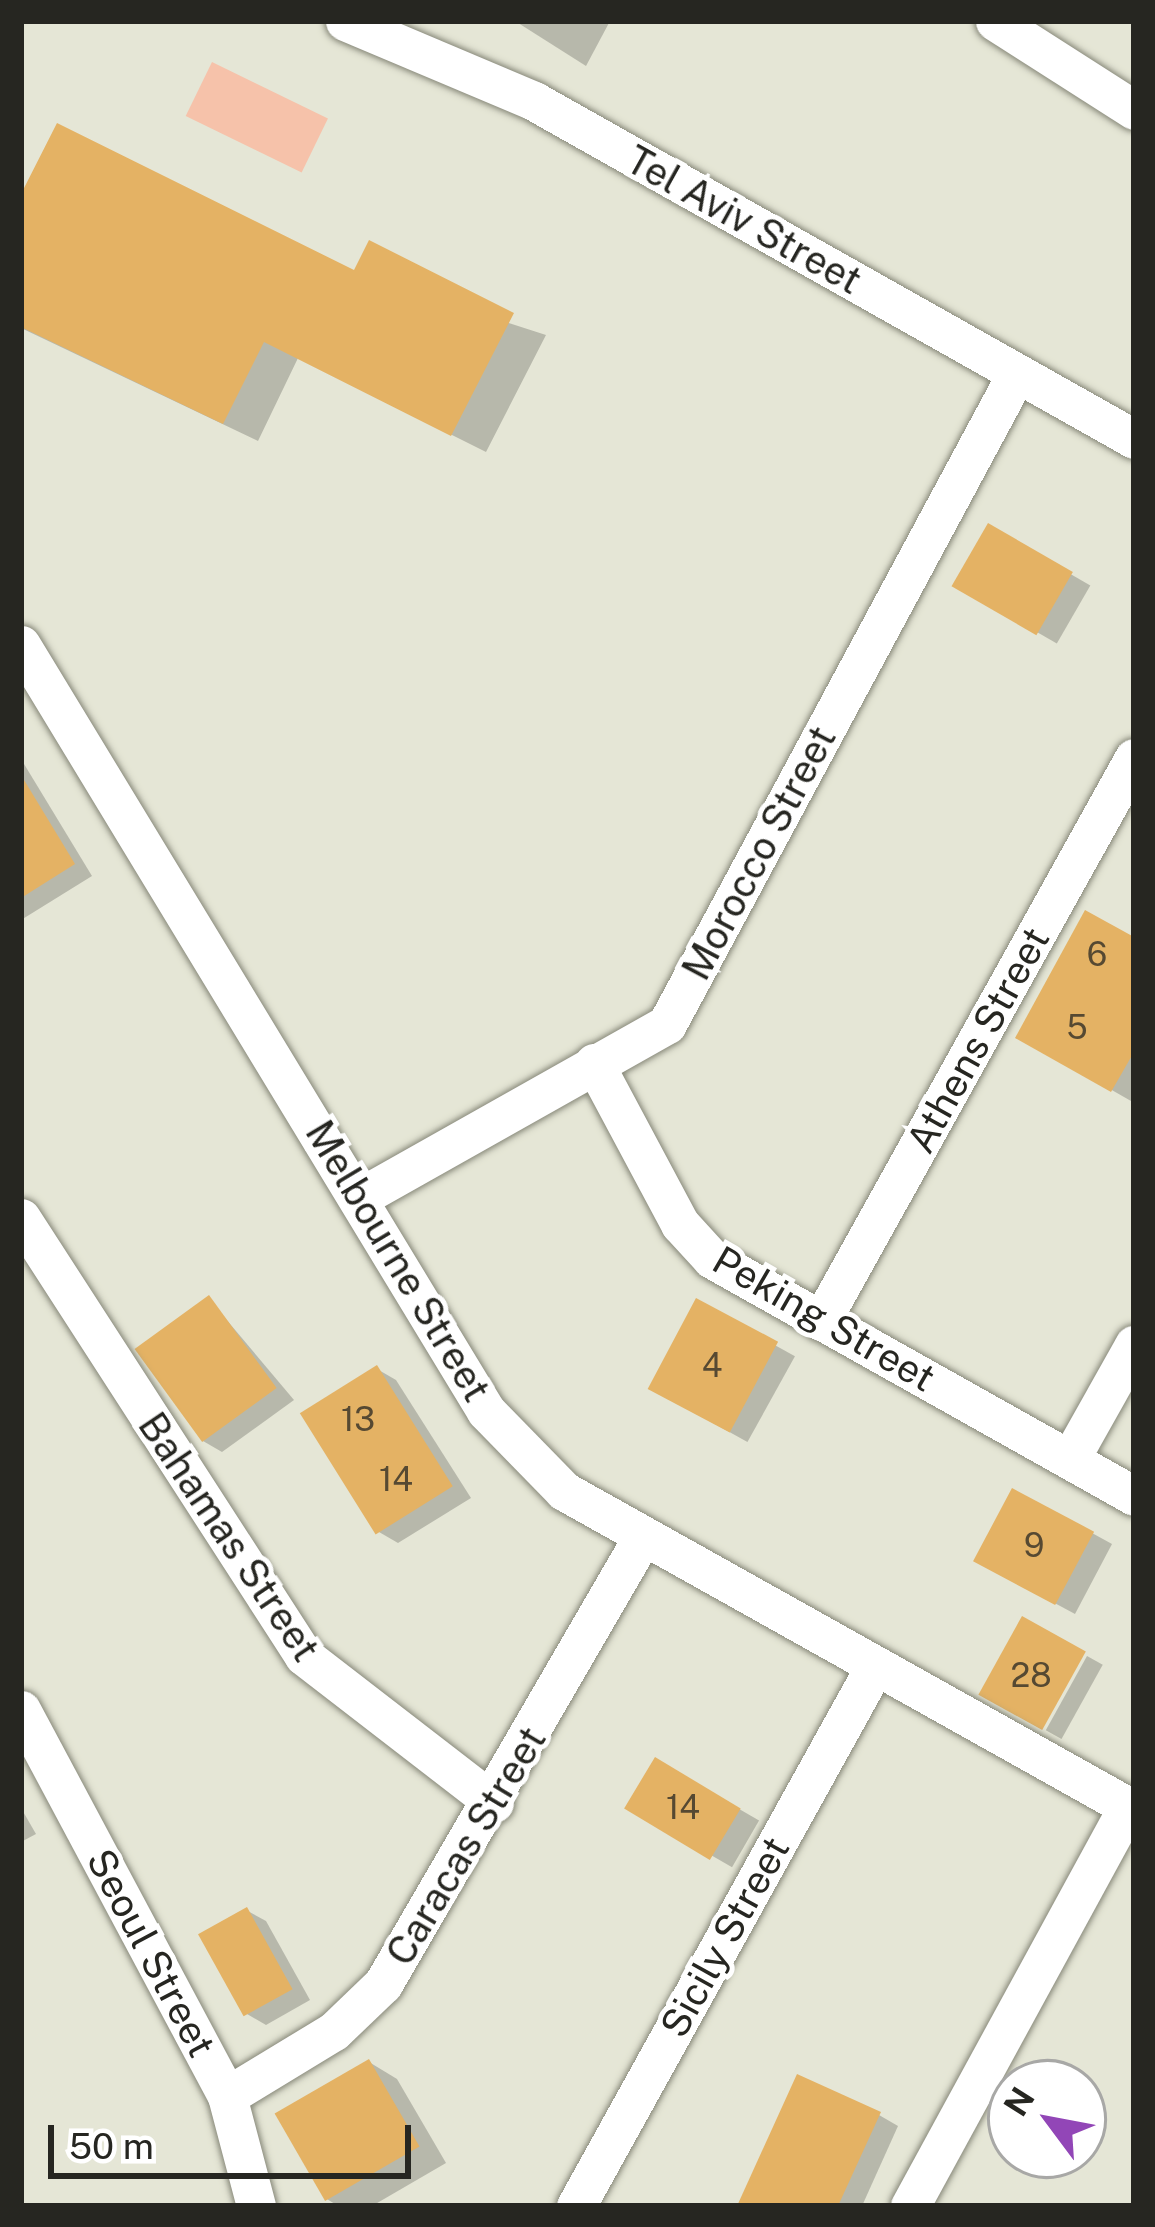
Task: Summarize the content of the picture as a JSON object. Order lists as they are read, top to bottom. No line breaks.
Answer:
{"streets":{"street":["Tel Aviv Street","Morocco Street","Athens Street","Melbourne Street","Peking Street","Bahamas Street","Caracas Street","Sicily Street","Seoul Street"]},"crossings":[["Tel Aviv Street","Morocco Street"],["Morocco Street","Melbourne Street"],["Morocco Street","Peking Street"],["Athens Street","Peking Street"],["Melbourne Street","Caracas Street"],["Melbourne Street","Sicily Street"],["Bahamas Street","Caracas Street"],["Caracas Street","Seoul Street"]],"house_numbers":["6","5","4","13","14","9","28","14"],"scale_bar":"50 m","north":"top left"}
